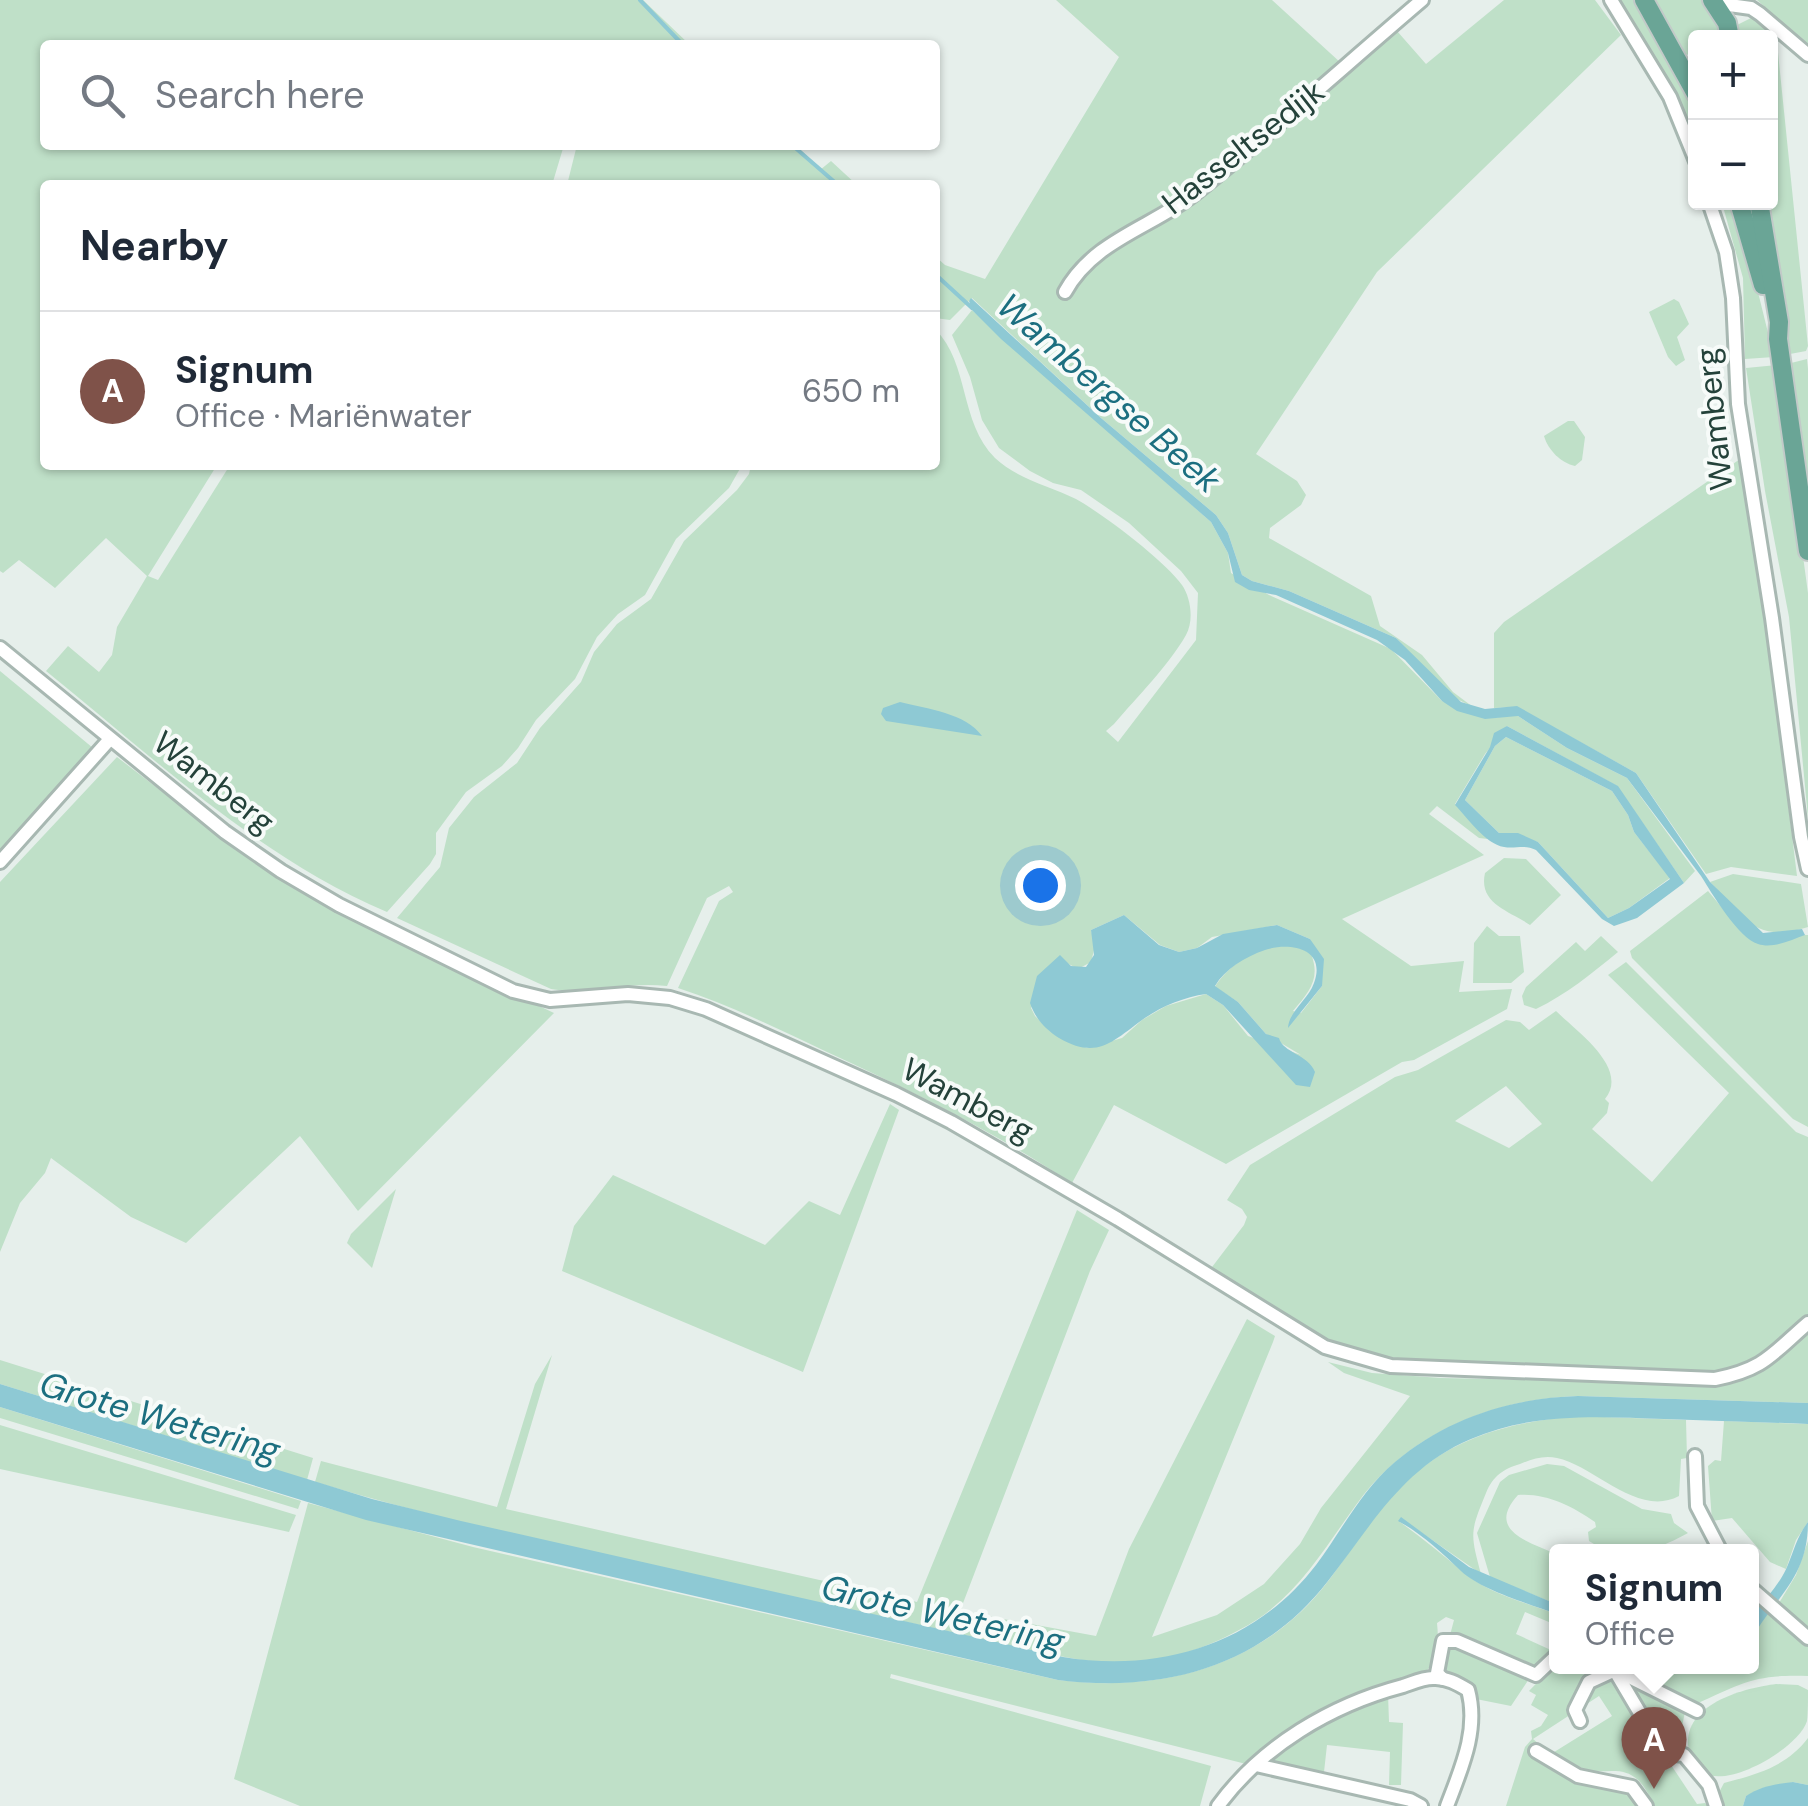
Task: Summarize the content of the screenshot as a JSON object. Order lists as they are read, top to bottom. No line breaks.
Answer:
{"streets":{"street":["Hasseltsedijk","Wamberg"]},"water":["Wambergse Beek","Grote Wetering"],"page":{"map_buttons":["+","−"],"search":"Search here","heading":"Nearby","list":[{"mark":"A","name":"Signum","note":"Office · Mariënwater","value":"650 m"}],"popup":["Signum","Office"],"pins":"A"}}
